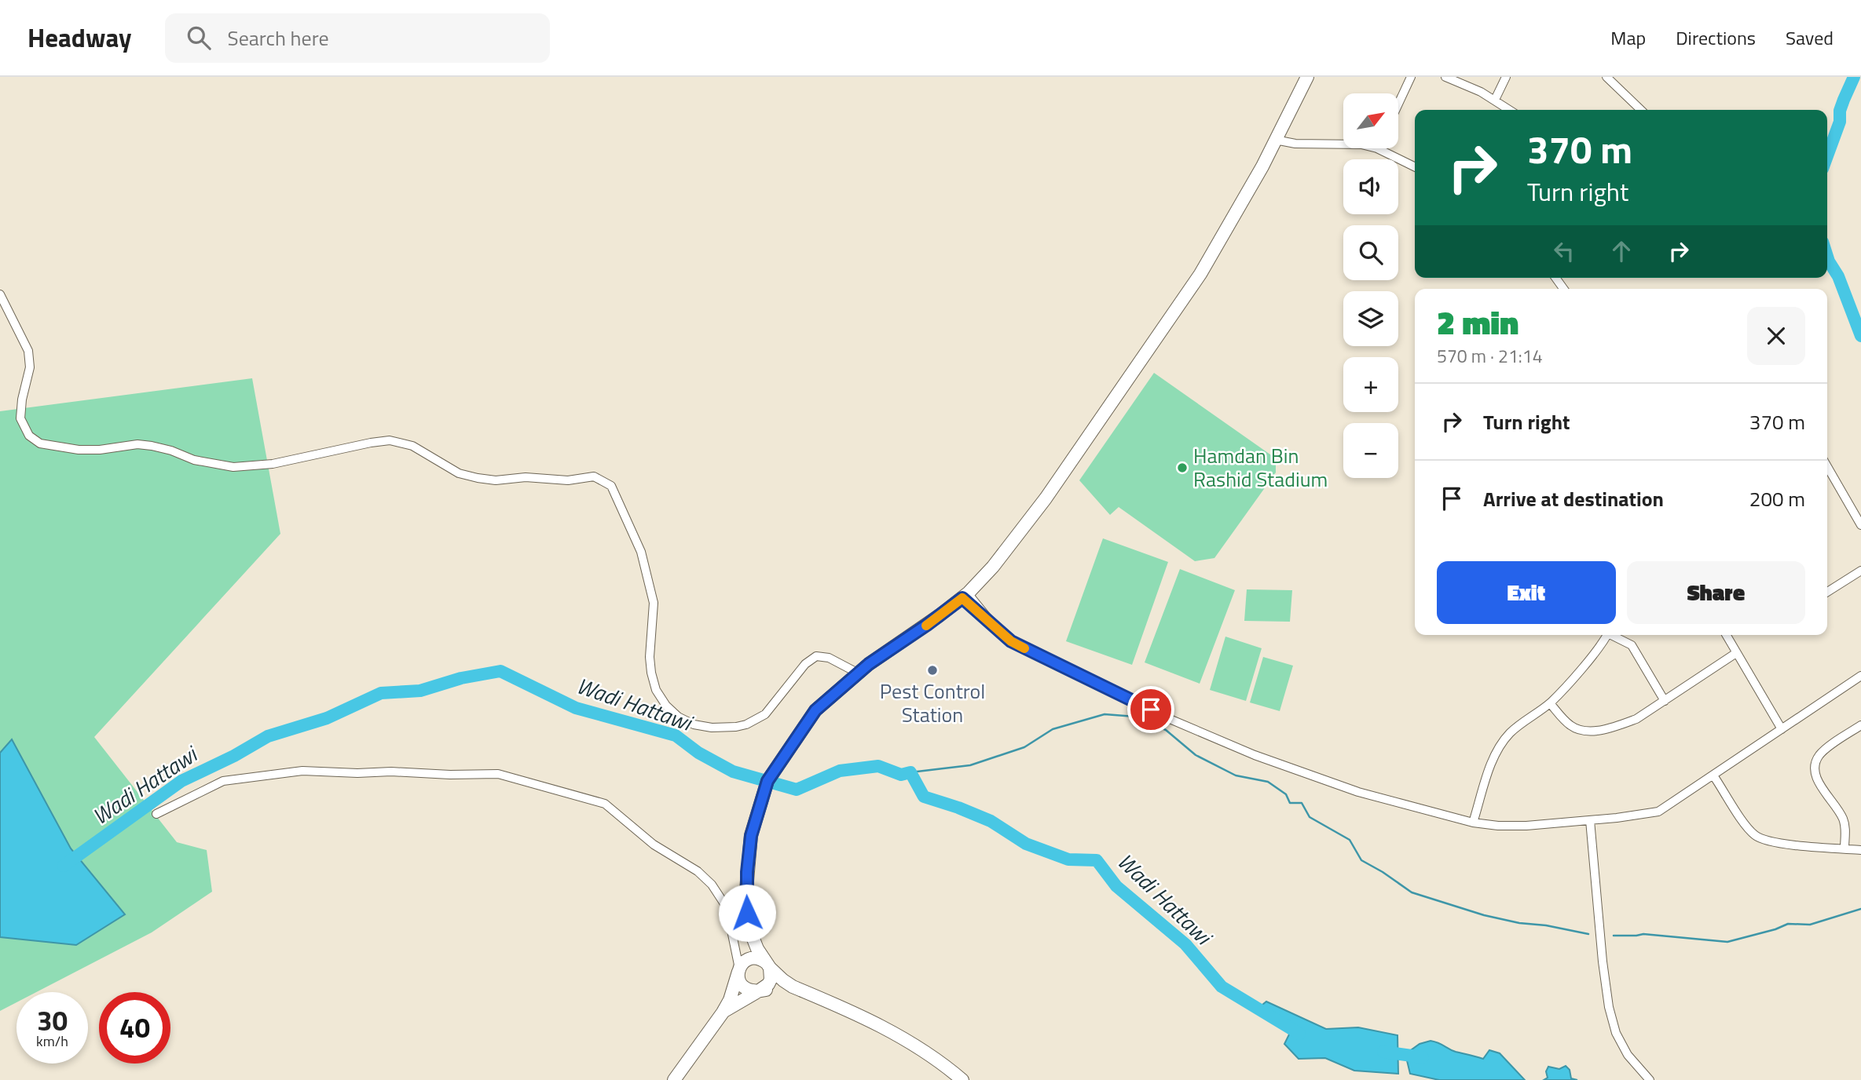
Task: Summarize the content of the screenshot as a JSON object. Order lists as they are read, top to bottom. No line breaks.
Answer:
{"water":["Wadi Hattawi"],"places":["Hamdan Bin Rashid Stadium","Pest Control Station"],"north":"top right","page":{"header":"Headway","search":"Search here","nav":["Map","Directions","Saved"],"map_buttons":["+","−"],"turn":["370 m","Turn right"],"heading":["2 min","570 m · 21:14"],"list":[{"name":"Turn right","value":"370 m"},{"name":"Arrive at destination","value":"200 m"}],"buttons":["Exit","Share"],"speed":"30 km/h","limit":"40"}}
